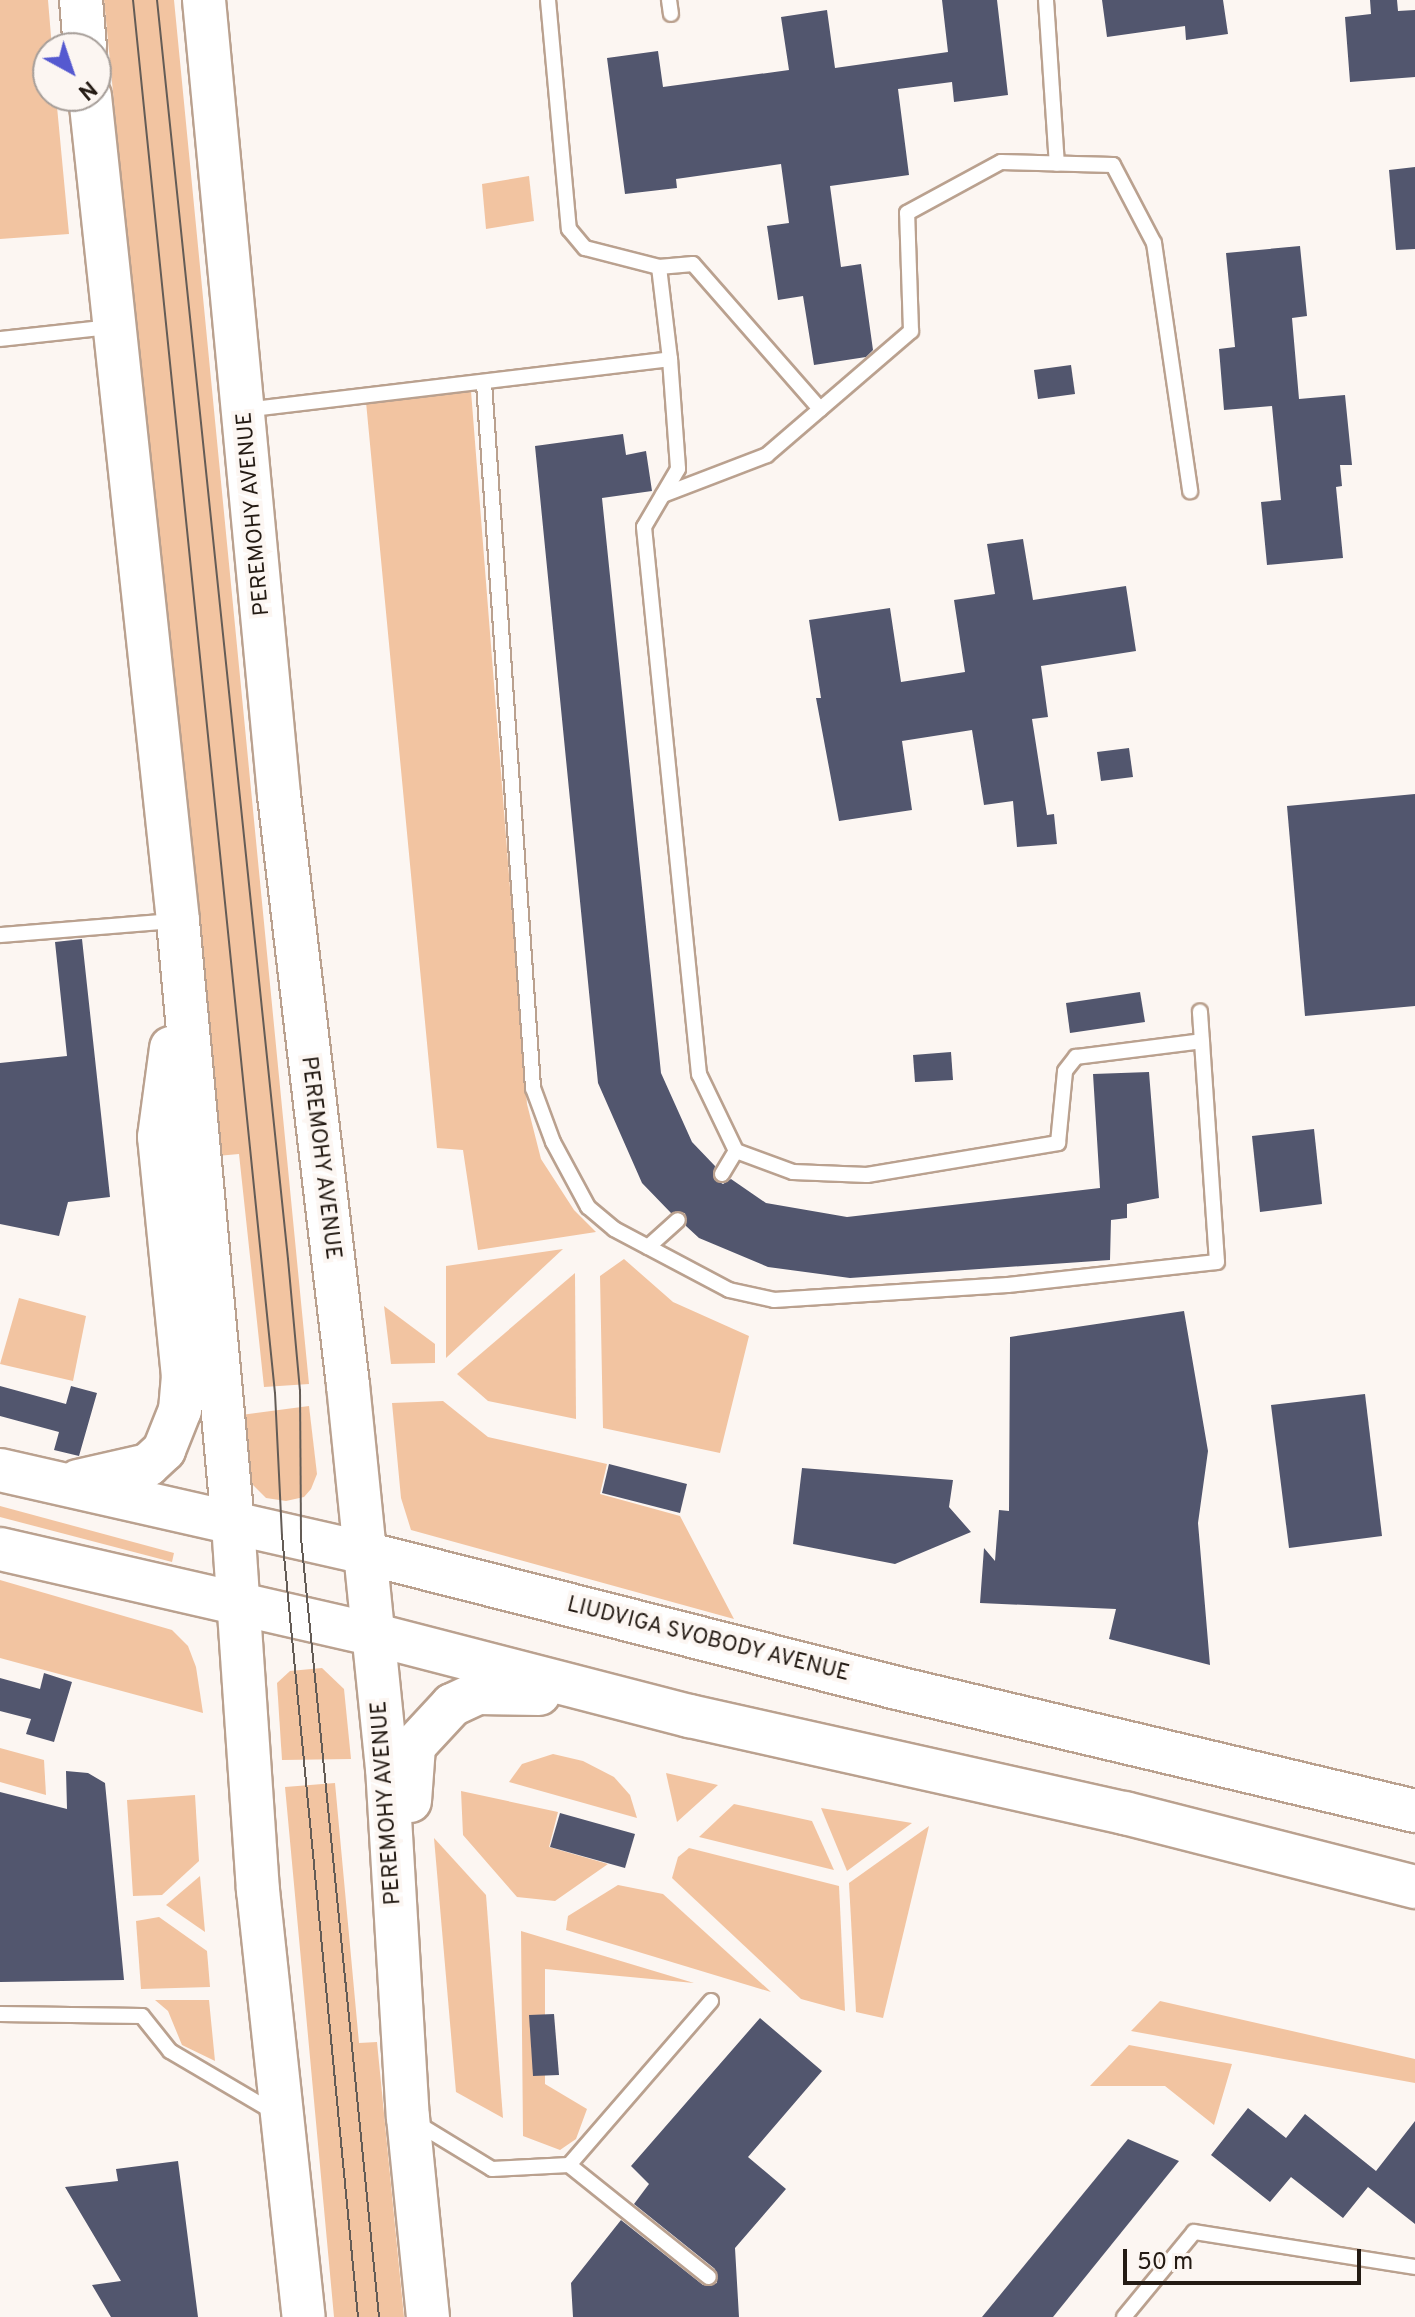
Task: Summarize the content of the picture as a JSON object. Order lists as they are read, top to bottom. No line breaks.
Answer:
{"streets":{"main road":["PEREMOHY AVENUE","LIUDVIGA SVOBODY AVENUE"]},"crossings":[["PEREMOHY AVENUE","LIUDVIGA SVOBODY AVENUE"]],"scale_bar":"50 m","north":"bottom right"}
